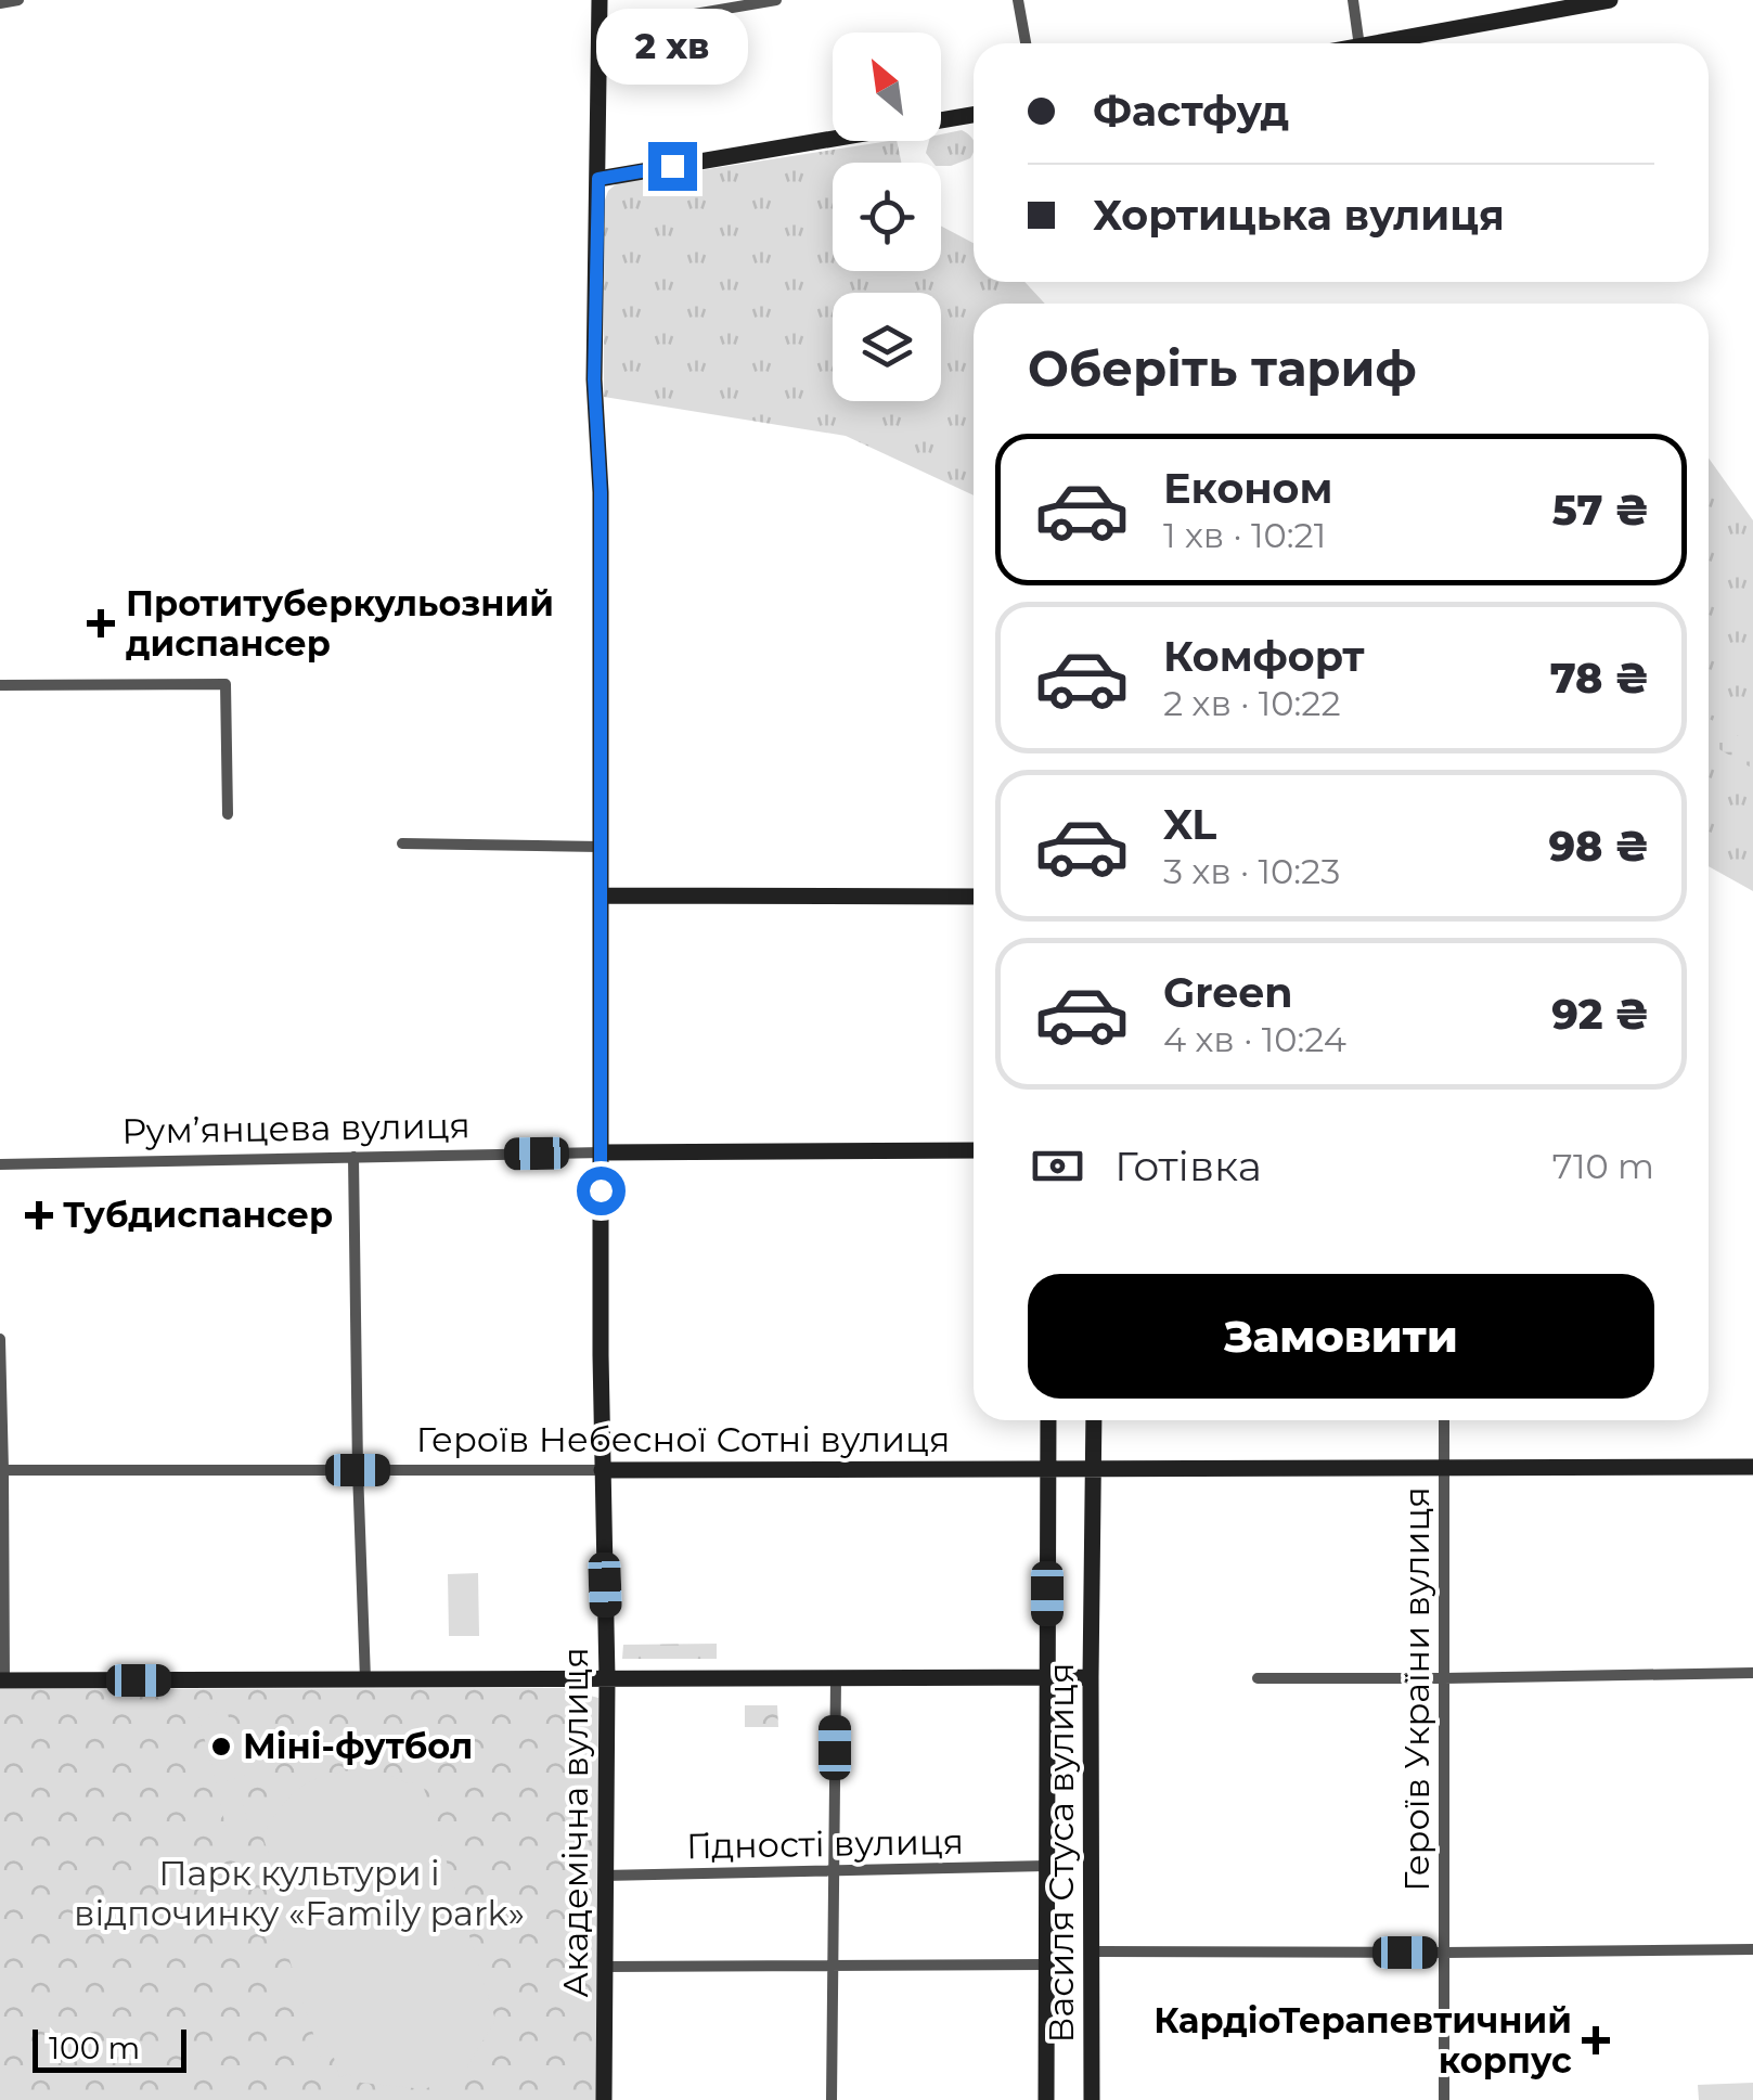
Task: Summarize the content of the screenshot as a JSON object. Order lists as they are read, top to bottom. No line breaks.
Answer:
{"streets":{"street":["Рум’янцева вулиця","Героїв Небесної Сотні вулиця","Героїв України вулиця","Академічна вулиця","Гідності вулиця","Василя Стуса вулиця"]},"crossings":[["Рум’янцева вулиця","Академічна вулиця"],["Героїв Небесної Сотні вулиця","Героїв України вулиця"],["Героїв Небесної Сотні вулиця","Академічна вулиця"],["Героїв Небесної Сотні вулиця","Василя Стуса вулиця"],["Академічна вулиця","Гідності вулиця"],["Гідності вулиця","Василя Стуса вулиця"]],"parks":["Парк культури і відпочинку «Family park»"],"places":{"health":["Протитуберкульозний диспансер","Тубдиспансер","КардіоТерапевтичний корпус"],"other":["Міні-футбол"]},"scale_bar":"100 m","north":"top left","page":{"bubble":"2 хв","banner":["Фастфуд","Хортицька вулиця"],"heading":"Оберіть тариф","list":[{"name":"Економ","note":"1 хв · 10:21","value":"57 ₴"},{"name":"Комфорт","note":"2 хв · 10:22","value":"78 ₴"},{"name":"XL","note":"3 хв · 10:23","value":"98 ₴"},{"name":"Green","note":"4 хв · 10:24","value":"92 ₴"}],"pay":["Готівка","710 m"],"buttons":"Замовити","scale":"100 m"}}
